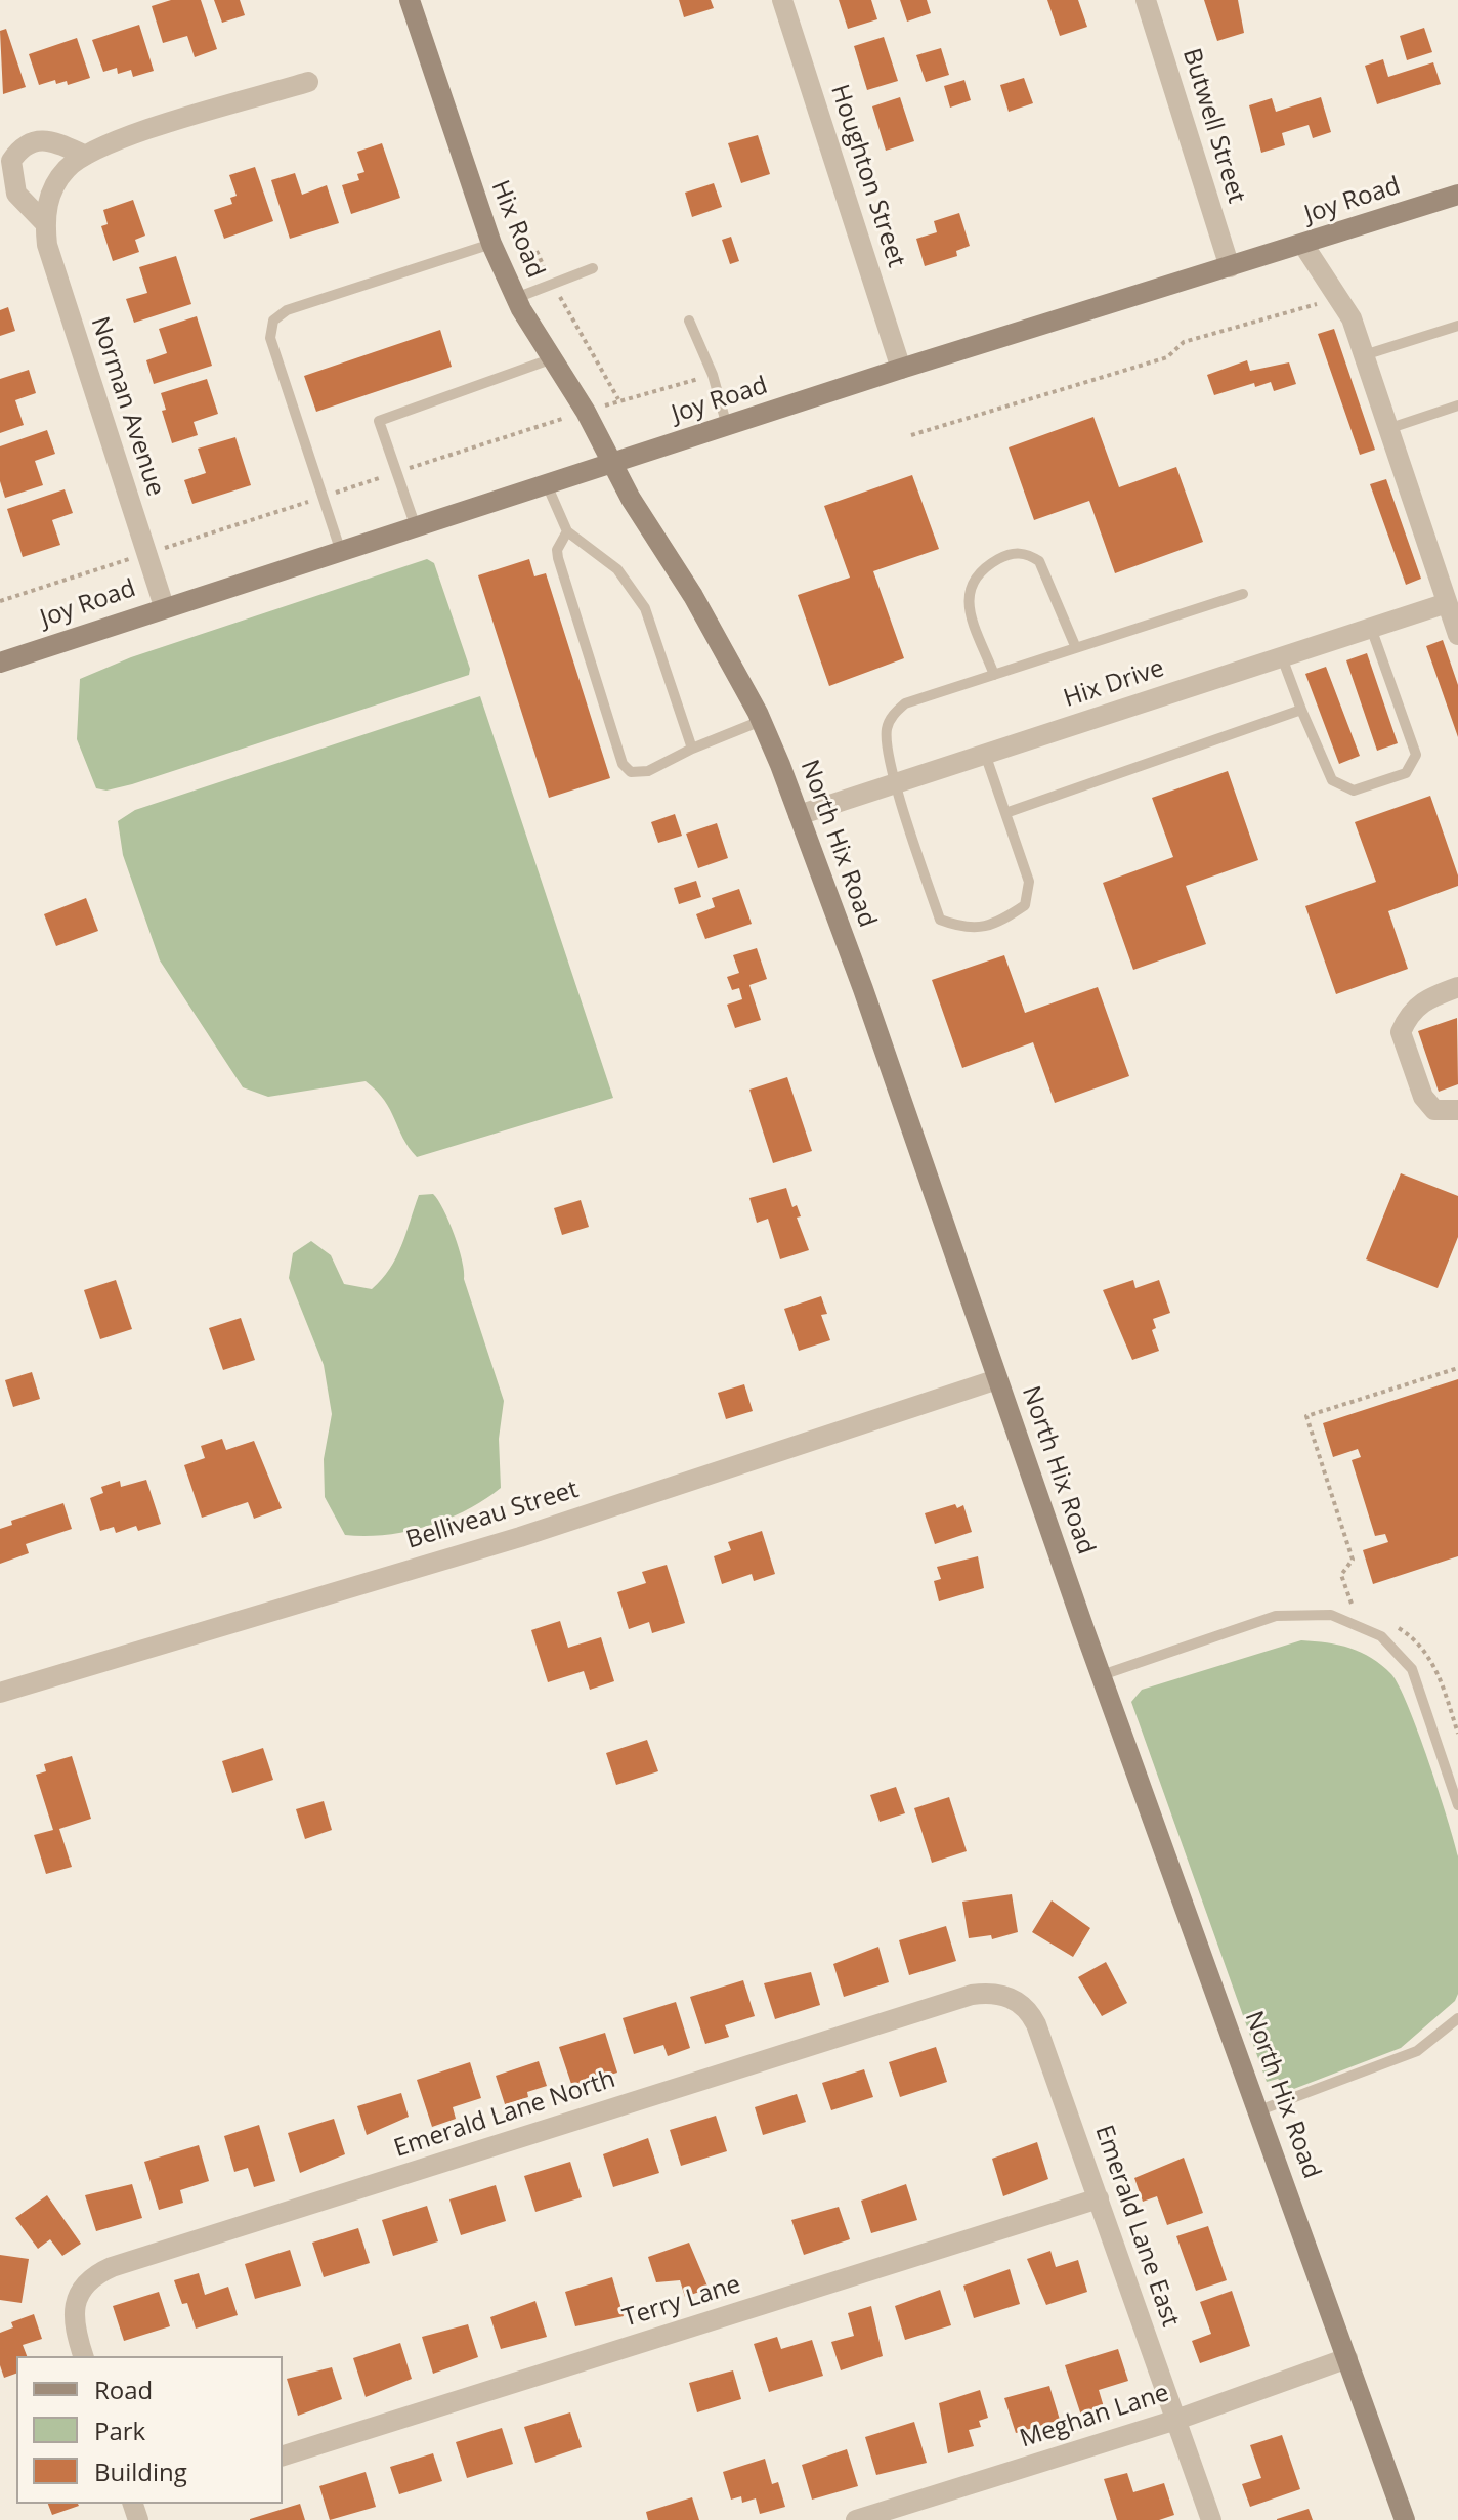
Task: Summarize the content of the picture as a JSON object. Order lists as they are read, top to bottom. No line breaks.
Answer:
{"streets":{"street":["Butwell Street","Houghton Street","Joy Road","Hix Road","Norman Avenue","Hix Drive","North Hix Road","Belliveau Street","Emerald Lane North","Emerald Lane East","Terry Lane","Meghan Lane"]},"crossings":[["Butwell Street","Joy Road"],["Houghton Street","Joy Road"],["Joy Road","Hix Road"],["Joy Road","Norman Avenue"],["Joy Road","North Hix Road"],["Hix Road","North Hix Road"],["Hix Drive","North Hix Road"],["North Hix Road","Belliveau Street"],["North Hix Road","Meghan Lane"],["Emerald Lane North","Emerald Lane East"],["Emerald Lane East","Terry Lane"],["Emerald Lane East","Meghan Lane"]],"legend":["Road","Park","Building"]}
